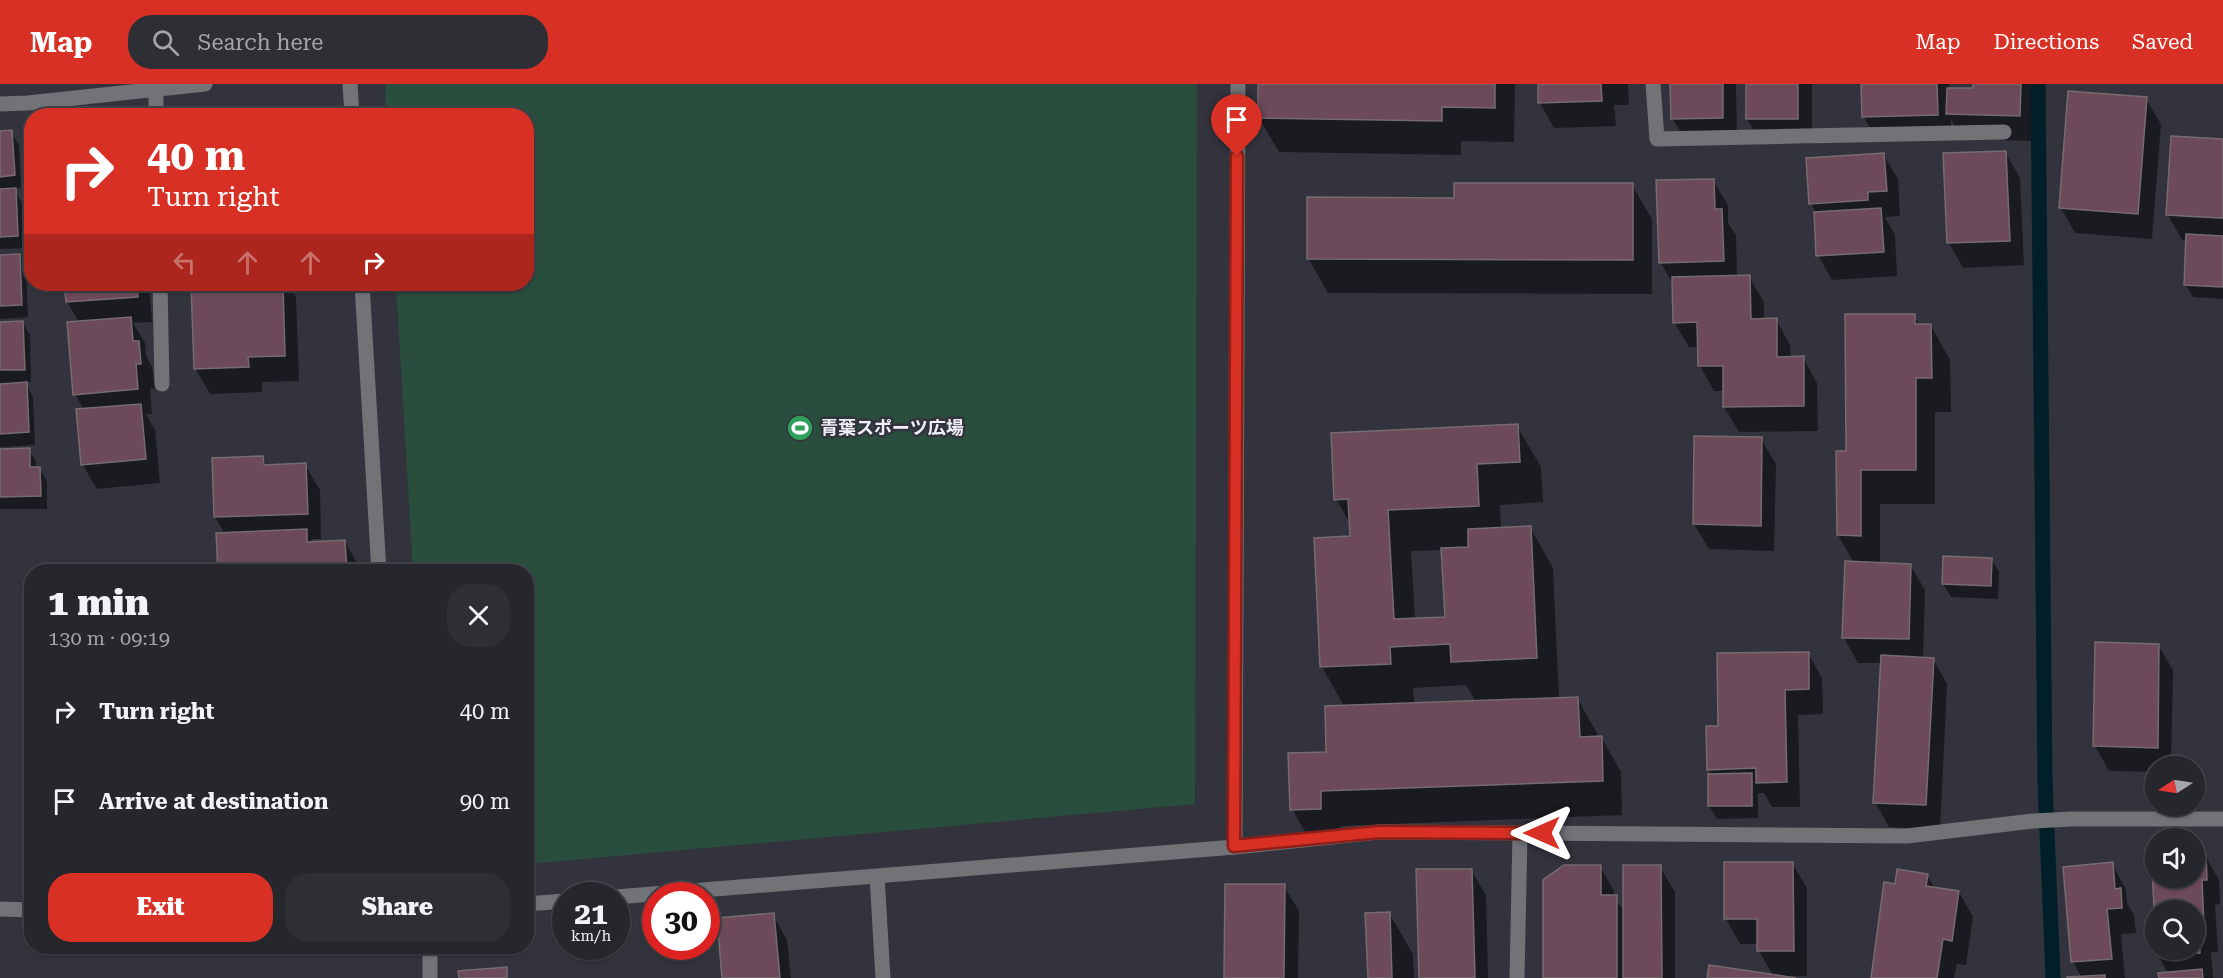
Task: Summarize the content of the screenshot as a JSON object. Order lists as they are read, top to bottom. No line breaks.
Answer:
{"places":{"sports":["青葉スポーツ広場"]},"north":"left","page":{"header":"Map","search":"Search here","nav":["Map","Directions","Saved"],"turn":["40 m","Turn right"],"heading":["1 min","130 m · 09:19"],"list":[{"name":"Turn right","value":"40 m"},{"name":"Arrive at destination","value":"90 m"}],"buttons":["Exit","Share"],"speed":"21 km/h","limit":"30"}}
